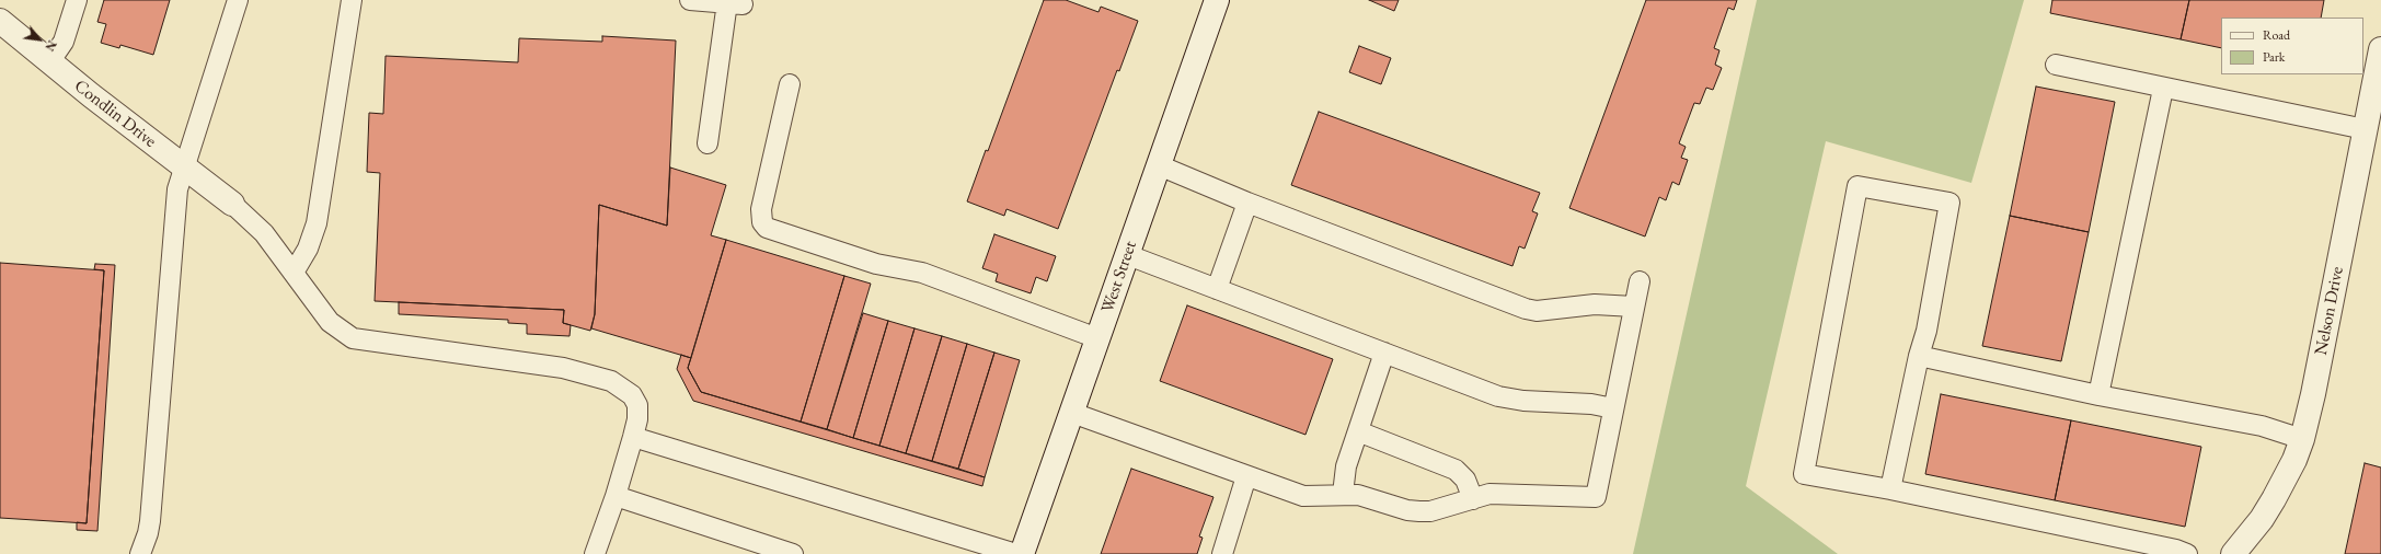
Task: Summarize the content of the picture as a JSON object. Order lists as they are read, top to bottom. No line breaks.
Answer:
{"streets":{"street":["Condlin Drive","West Street","Nelson Drive"]},"legend":["Road","Park"],"north":"bottom right"}
